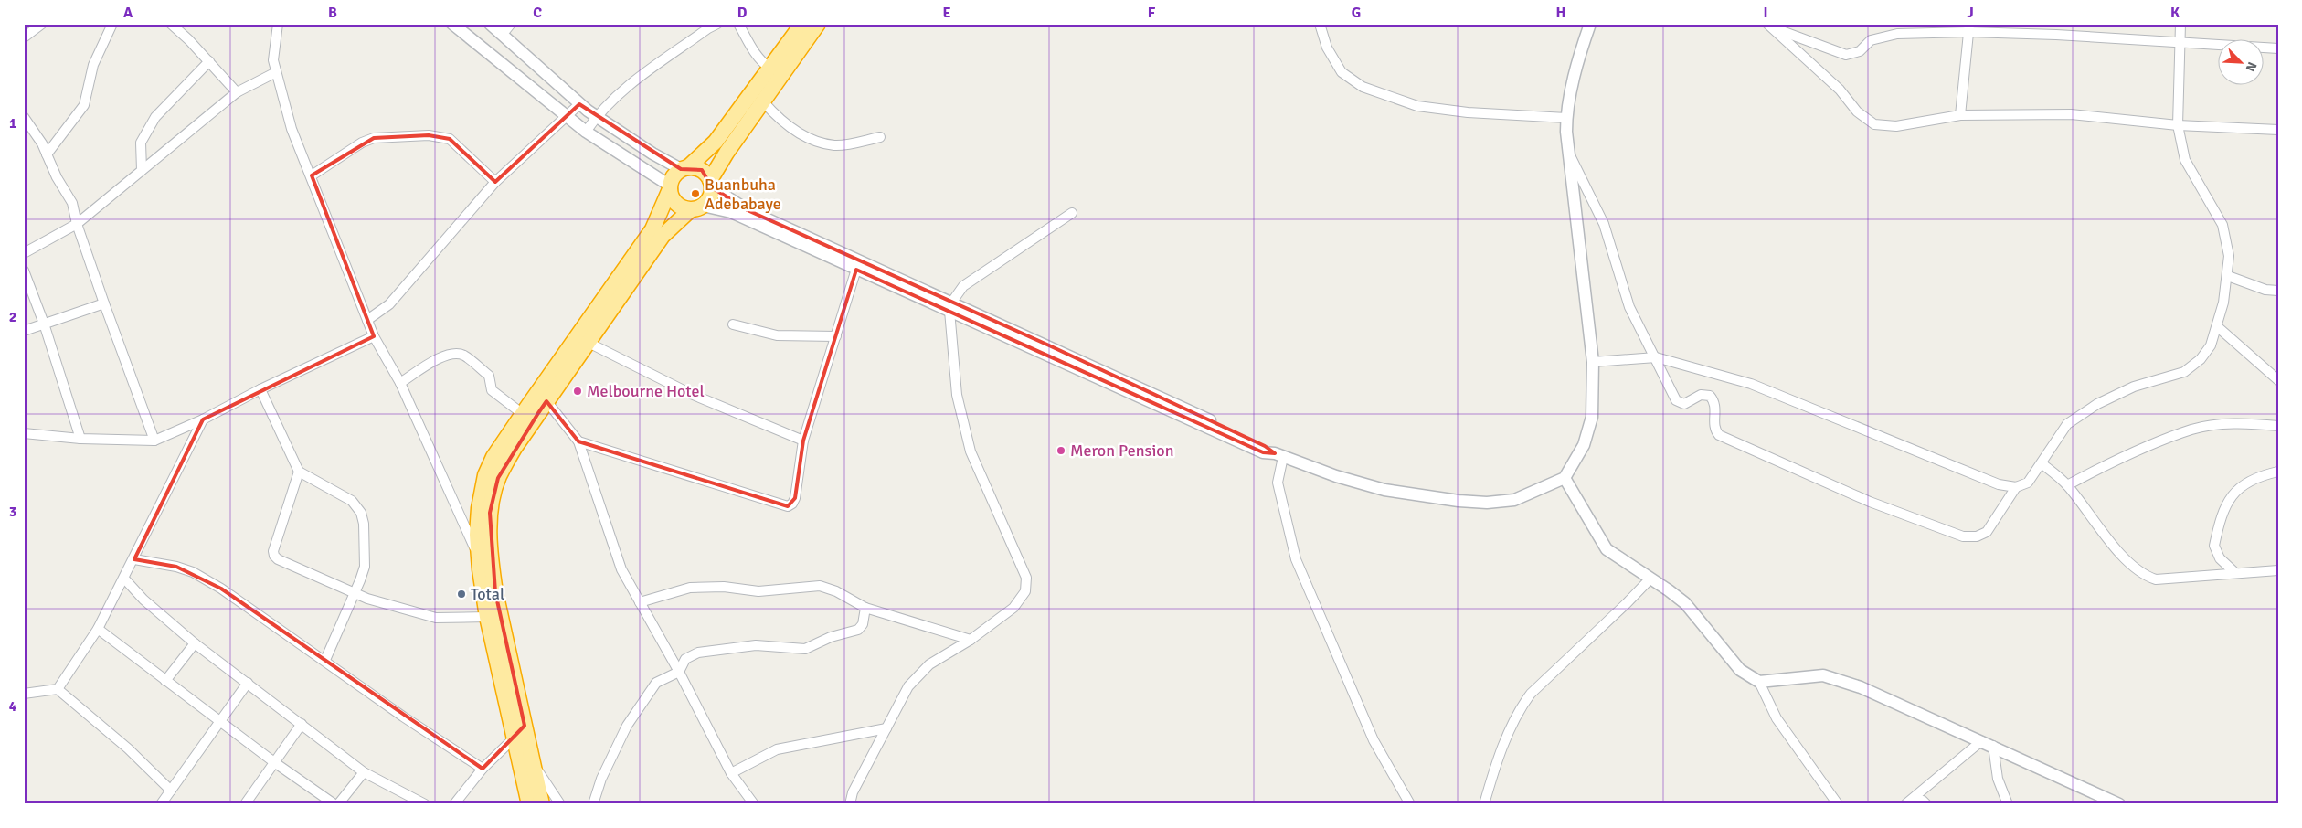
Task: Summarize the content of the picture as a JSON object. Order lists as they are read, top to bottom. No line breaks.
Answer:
{"places":["Buanbuha Adebabaye","Melbourne Hotel","Meron Pension","Total"],"north":"bottom right","grid":{"columns":["A","B","C","D","E","F","G","H","I","J","K"],"rows":["1","2","3","4"]}}
